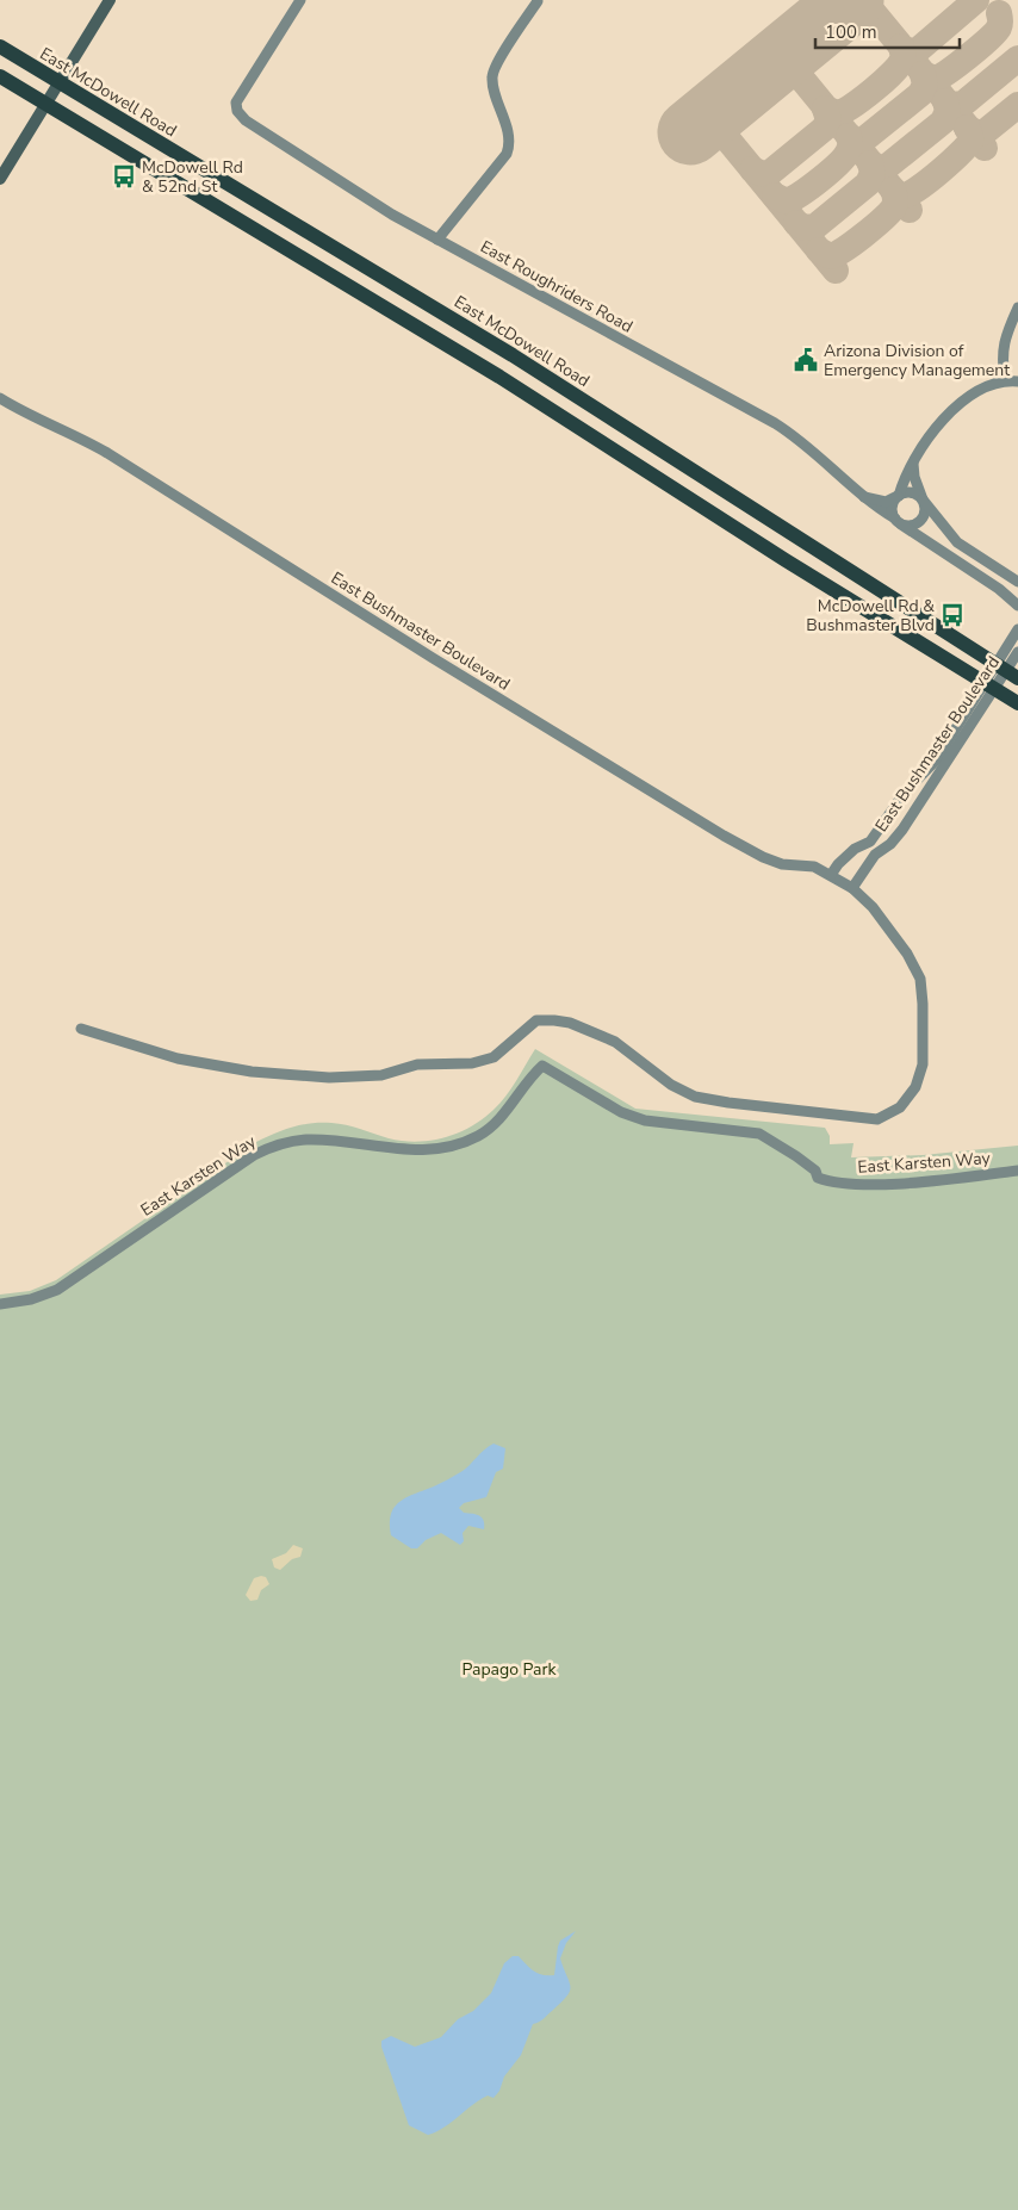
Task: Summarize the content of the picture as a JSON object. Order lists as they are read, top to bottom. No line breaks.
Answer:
{"streets":{"main road":["East McDowell Road"],"street":["East Roughriders Road","East Bushmaster Boulevard","East Karsten Way"]},"crossings":[["East McDowell Road","East Bushmaster Boulevard"]],"parks":["Papago Park"],"places":{"bus stop":["McDowell Rd & 52nd St","McDowell Rd & Bushmaster Blvd"],"public building":["Arizona Division of Emergency Management"]},"scale_bar":"100 m"}
